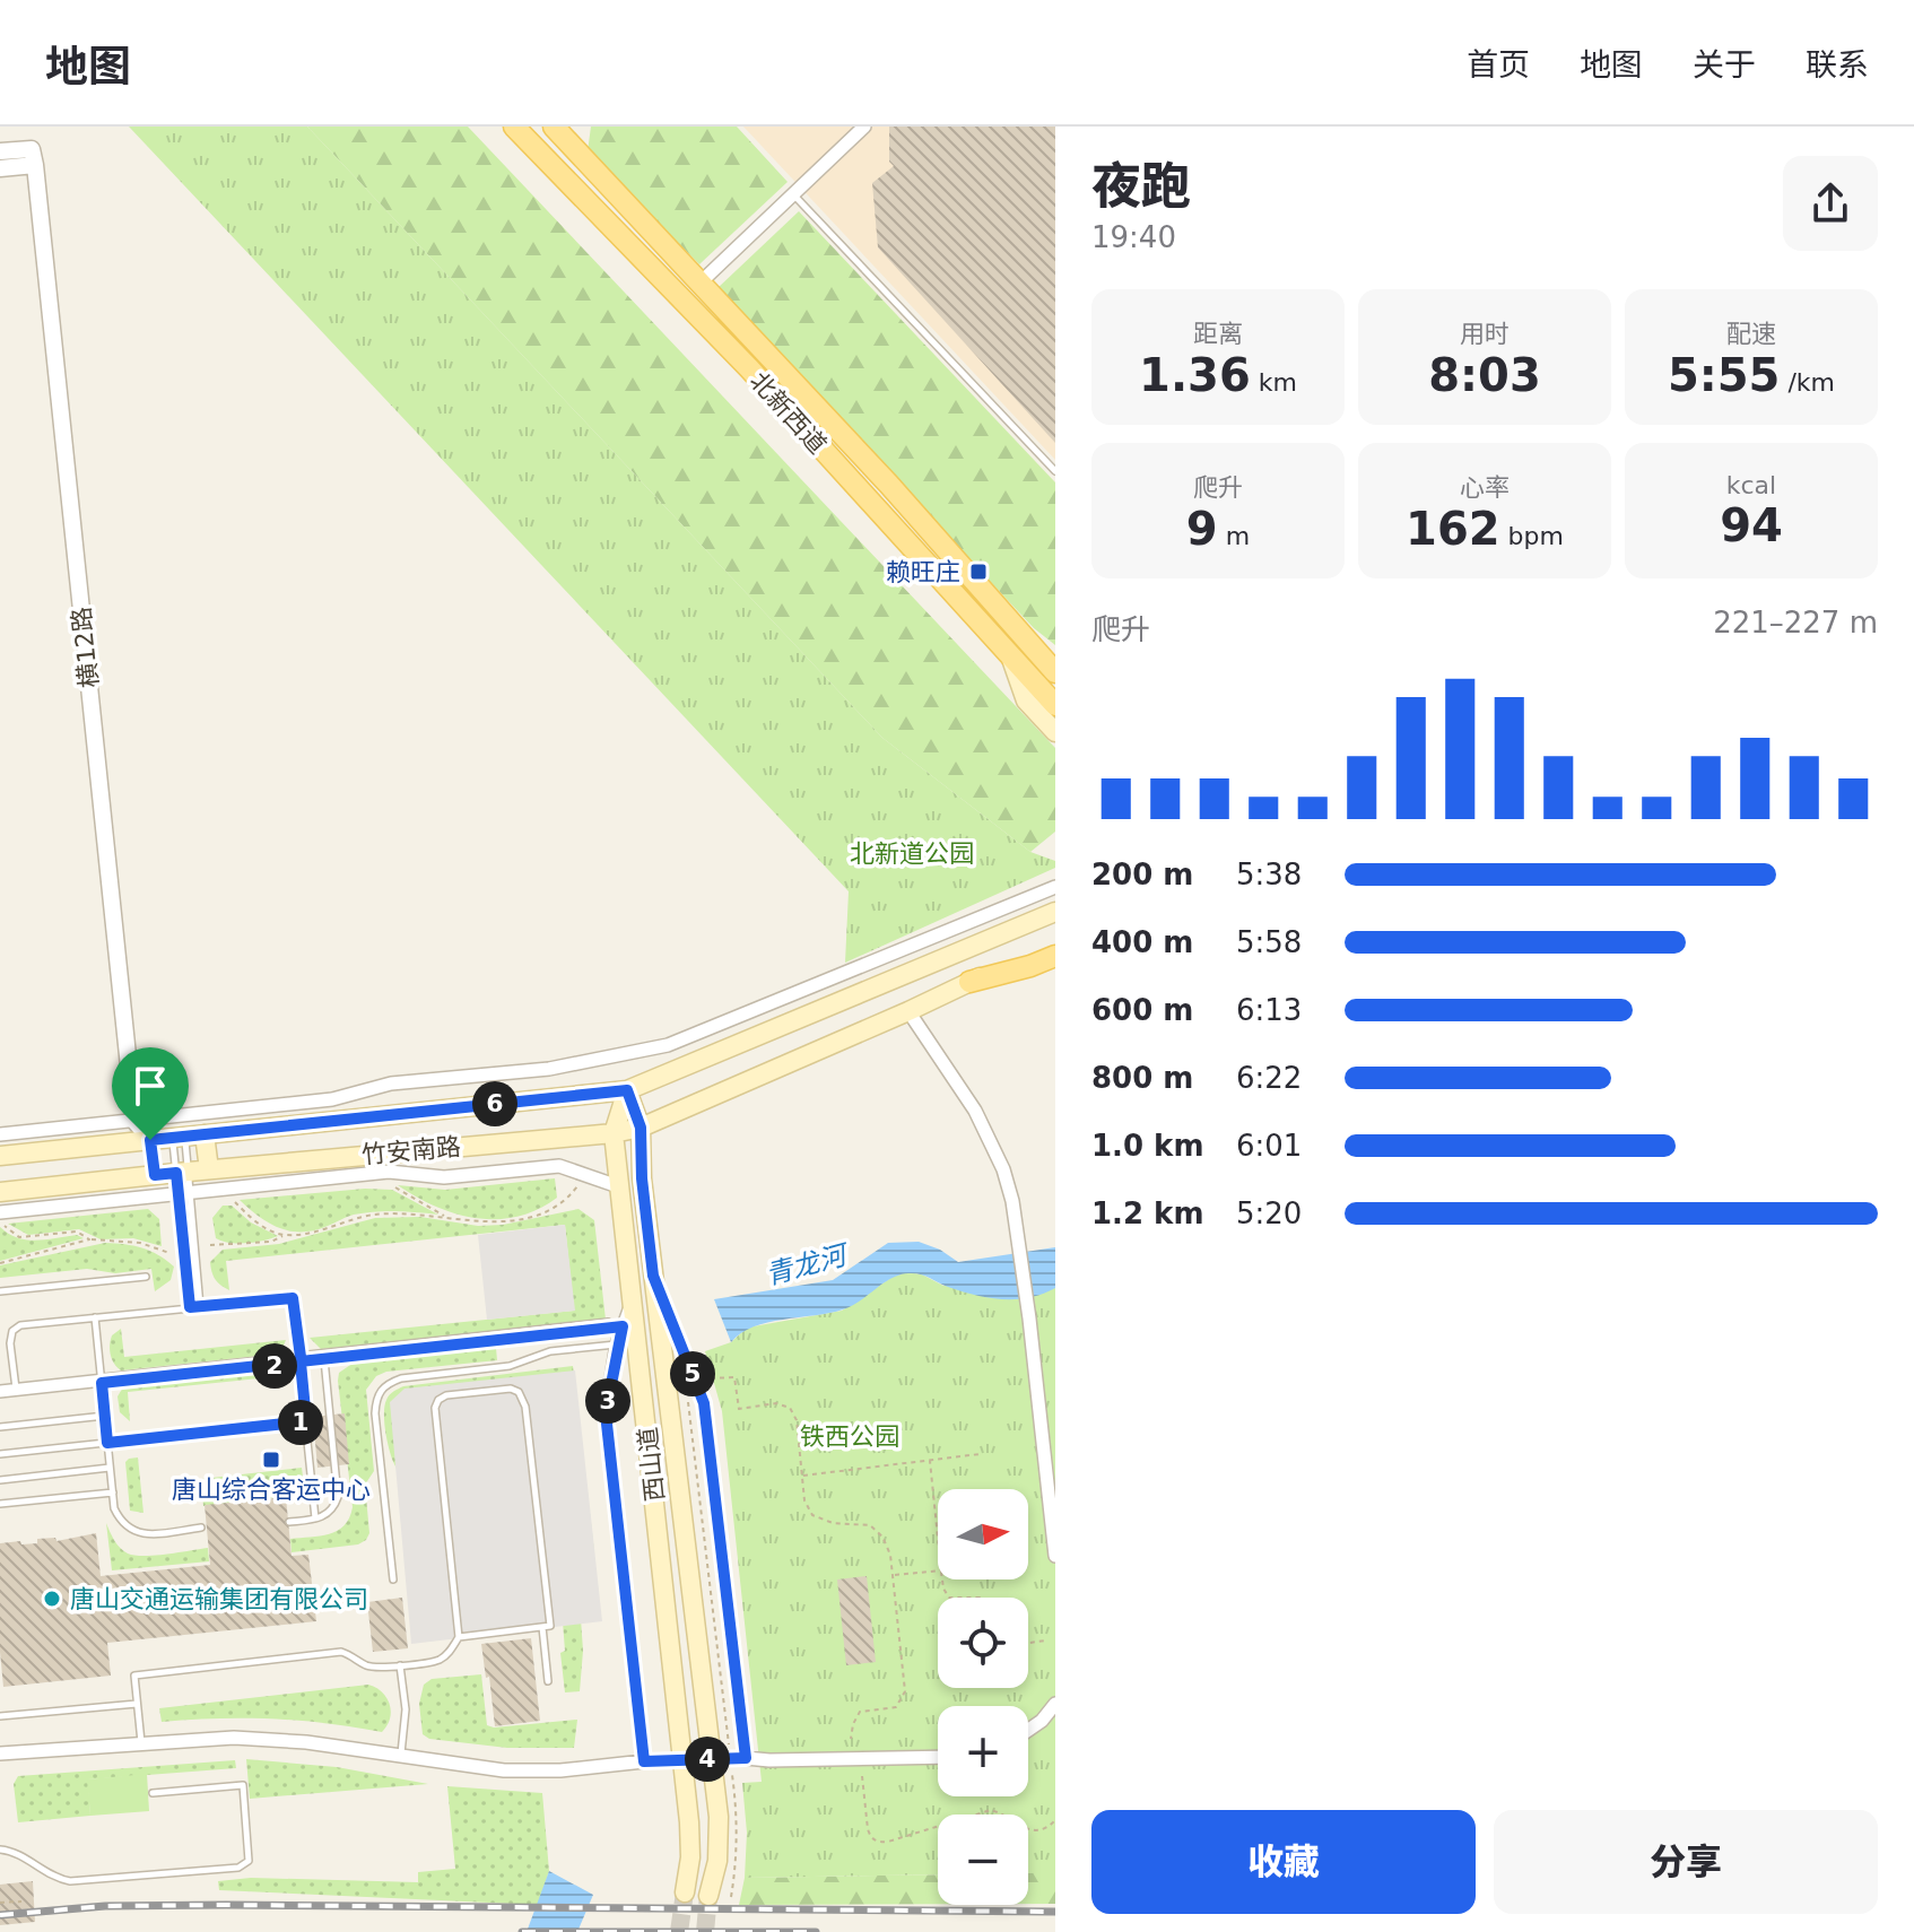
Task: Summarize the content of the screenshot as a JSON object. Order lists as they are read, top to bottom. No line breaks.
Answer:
{"streets":{"main road":["北新西道","竹安南路","西山道"],"street":["横12路"]},"crossings":[["竹安南路","西山道"]],"water":["青龙河"],"parks":["北新道公园","铁西公园"],"places":{"transit":["赖旺庄","唐山综合客运中心"],"other":["唐山交通运输集团有限公司"]},"north":"right","page":{"header":"地图","nav":["首页","地图","关于","联系"],"heading":["夜跑","19:40"],"stats":[["距离","1.36 km"],["用时","8:03"],["配速","5:55 /km"],["爬升","9 m"],["心率","162 bpm"],["kcal","94"]],"chart":["爬升","221–227 m"],"list":[{"name":"200 m","note":"5:38"},{"name":"400 m","note":"5:58"},{"name":"600 m","note":"6:13"},{"name":"800 m","note":"6:22"},{"name":"1.0 km","note":"6:01"},{"name":"1.2 km","note":"5:20"}],"pins":["6","2","5","3","1","4"],"map_buttons":["+","−"],"buttons":["收藏","分享"]}}
